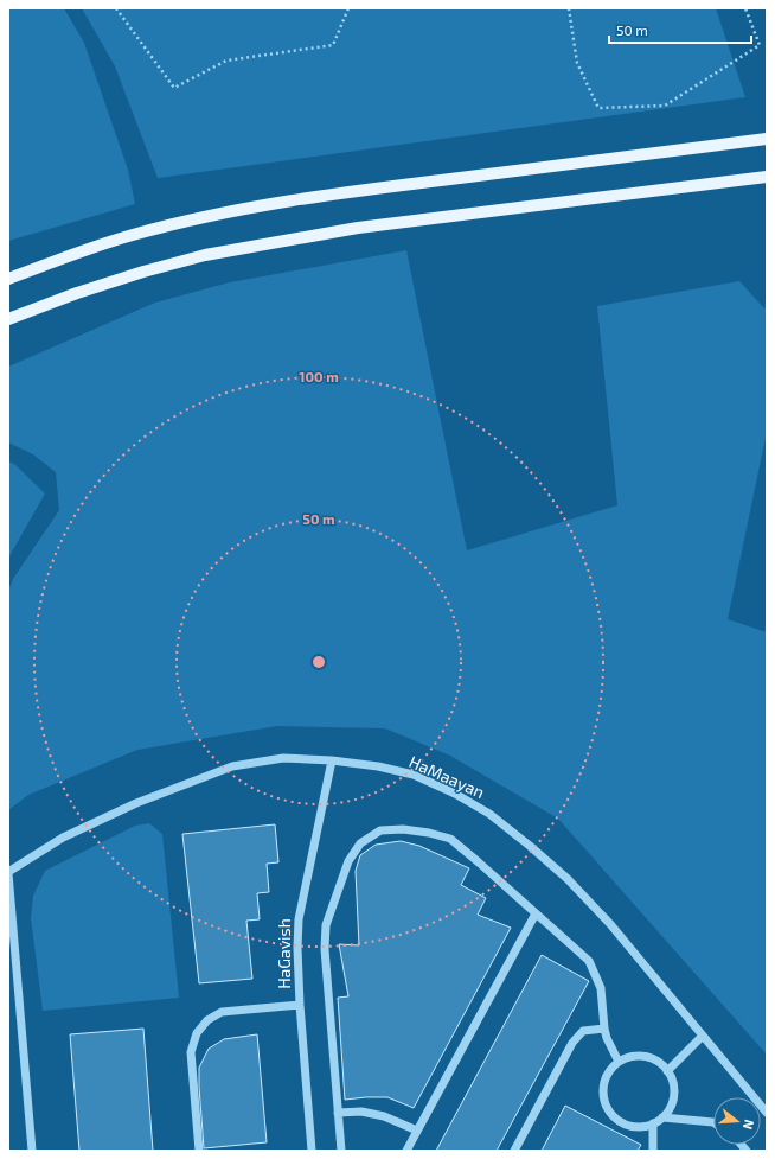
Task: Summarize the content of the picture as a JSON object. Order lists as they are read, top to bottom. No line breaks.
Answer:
{"streets":{"street":["HaMaayan","HaGavish"]},"crossings":[["HaMaayan","HaGavish"]],"scale_bar":"50 m","north":"right","rings":["100 m","50 m"]}
